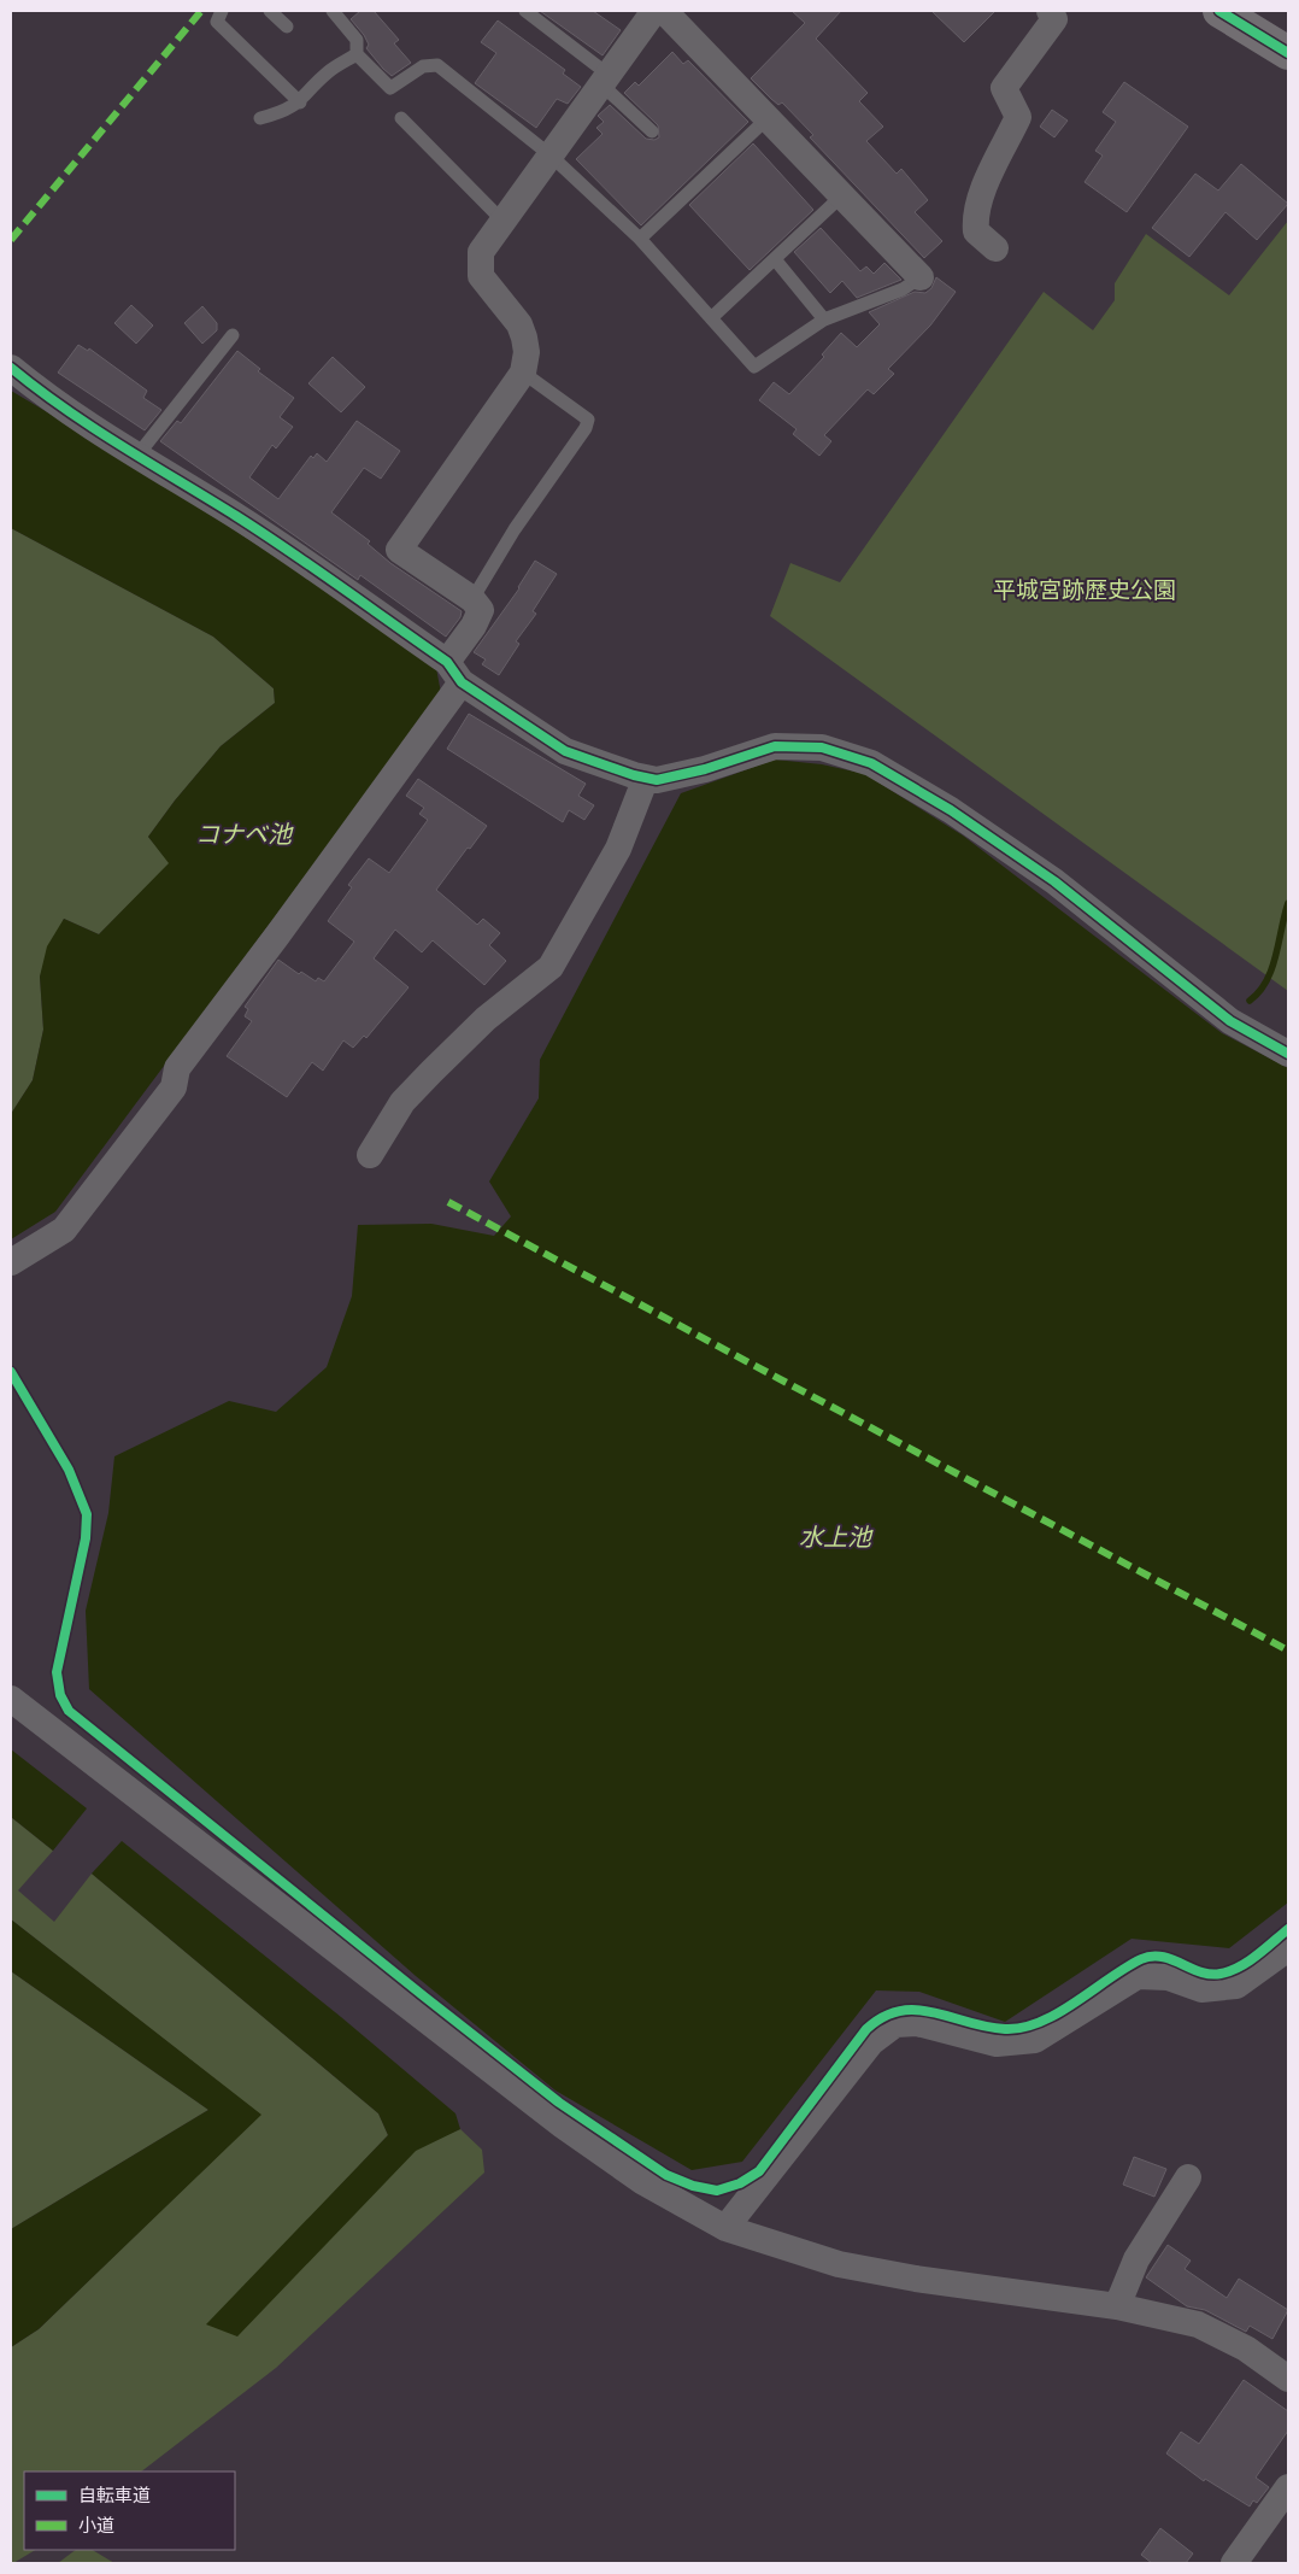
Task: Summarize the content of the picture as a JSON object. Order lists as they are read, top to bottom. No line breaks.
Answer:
{"water":["コナベ池","水上池"],"parks":["平城宮跡歴史公園"],"legend":["自転車道","小道"]}
